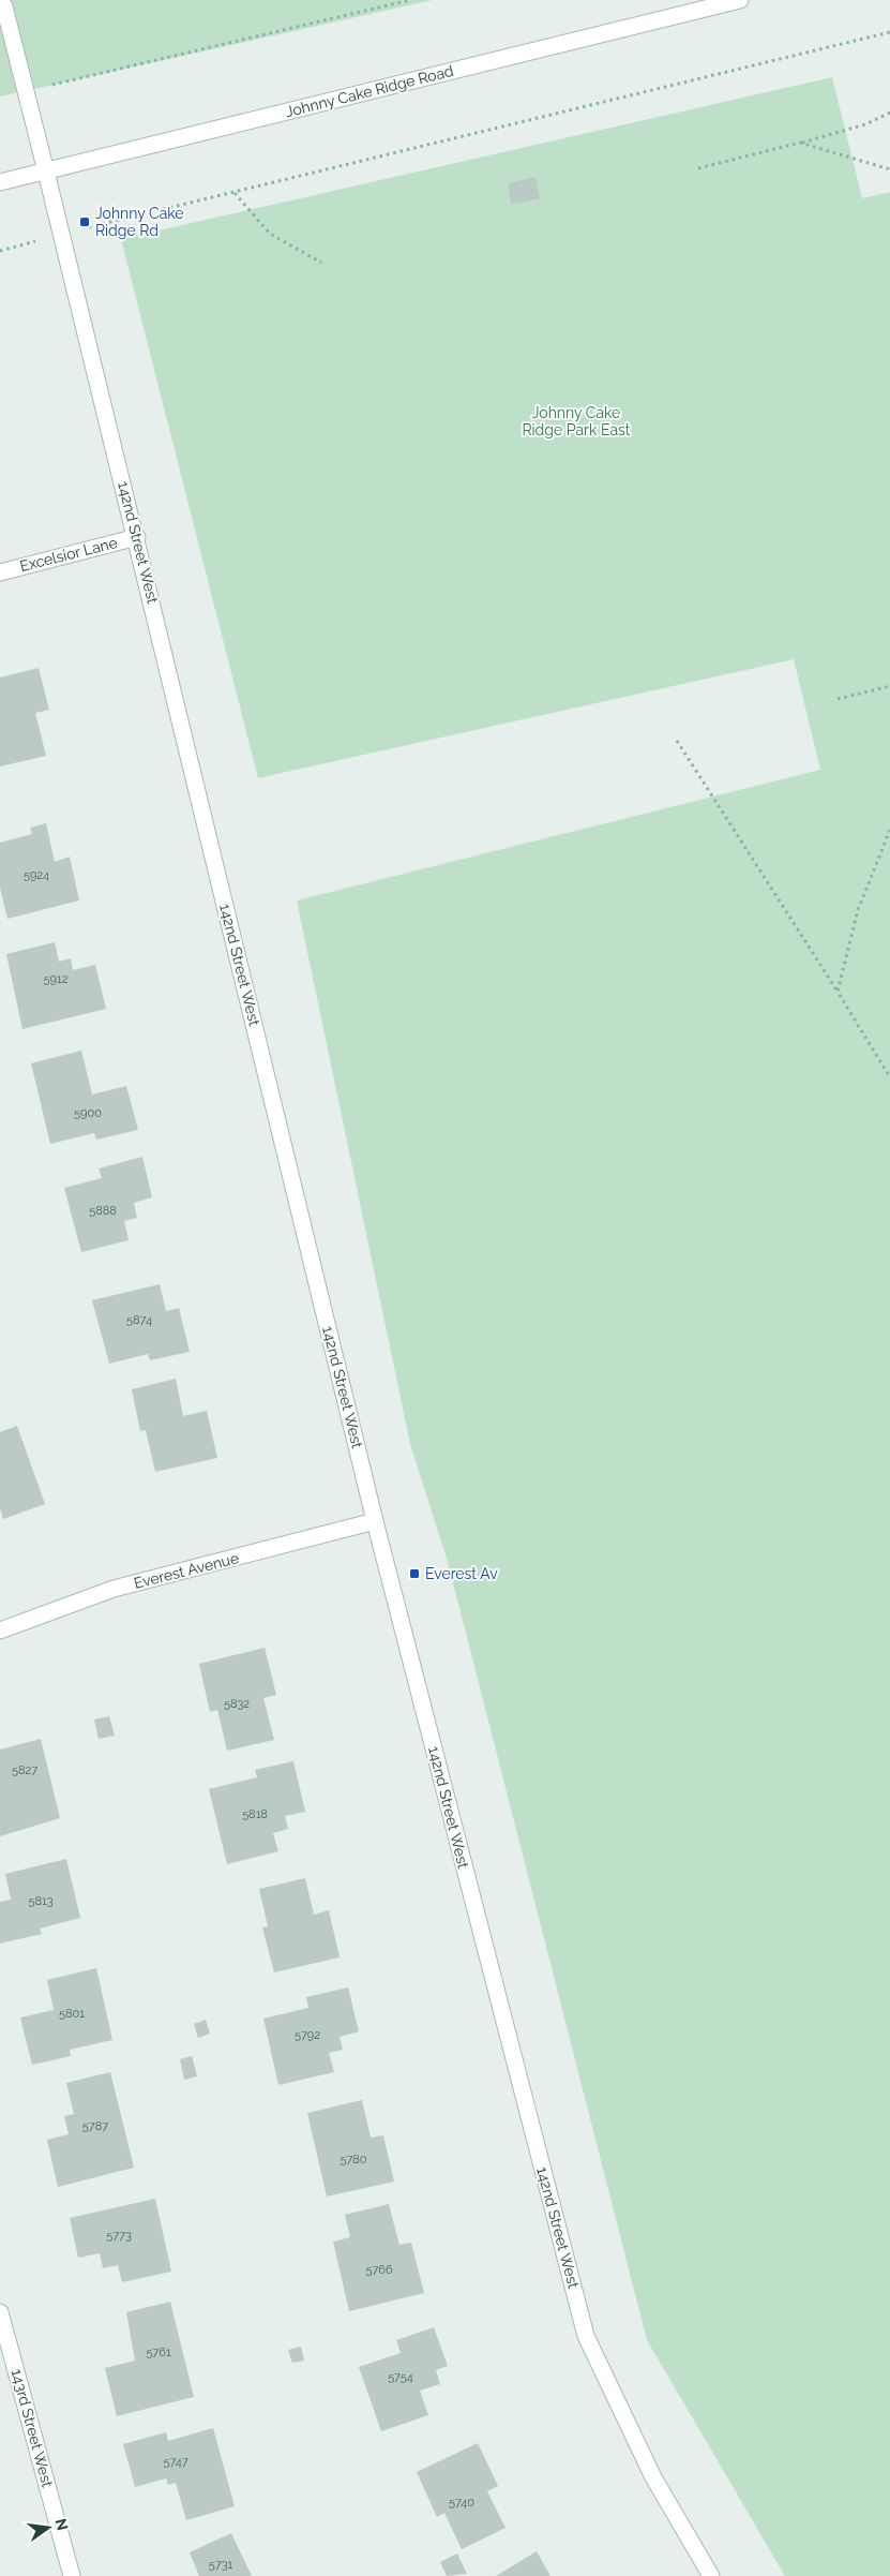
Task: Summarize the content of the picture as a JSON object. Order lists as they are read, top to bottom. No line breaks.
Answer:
{"streets":{"street":["Johnny Cake Ridge Road","142nd Street West","Excelsior Lane","Everest Avenue","143rd Street West"]},"crossings":[["Johnny Cake Ridge Road","142nd Street West"],["142nd Street West","Excelsior Lane"],["142nd Street West","Everest Avenue"]],"parks":["Johnny Cake Ridge Park East"],"places":{"transit":["Johnny Cake Ridge Rd","Everest Av"]},"house_numbers":["5924","5912","5900","5888","5874","5832","5827","5818","5813","5801","5792","5787","5780","5773","5766","5761","5754","5747","5740","5731"],"north":"right"}
